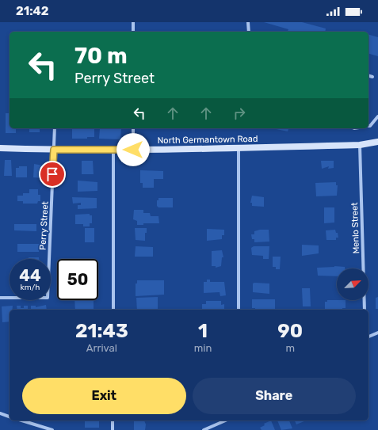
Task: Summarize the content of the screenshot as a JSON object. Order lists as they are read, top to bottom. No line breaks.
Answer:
{"streets":{"main road":["North Germantown Road"],"street":["Perry Street","Menlo Street"]},"crossings":[["North Germantown Road","Perry Street"],["North Germantown Road","Menlo Street"]],"north":"top right","page":{"status":"21:42","turn":["70 m","Perry Street"],"speed":"44 km/h","limit":"50","eta":["21:43","Arrival","1","min","90","m"],"buttons":["Exit","Share"]}}
